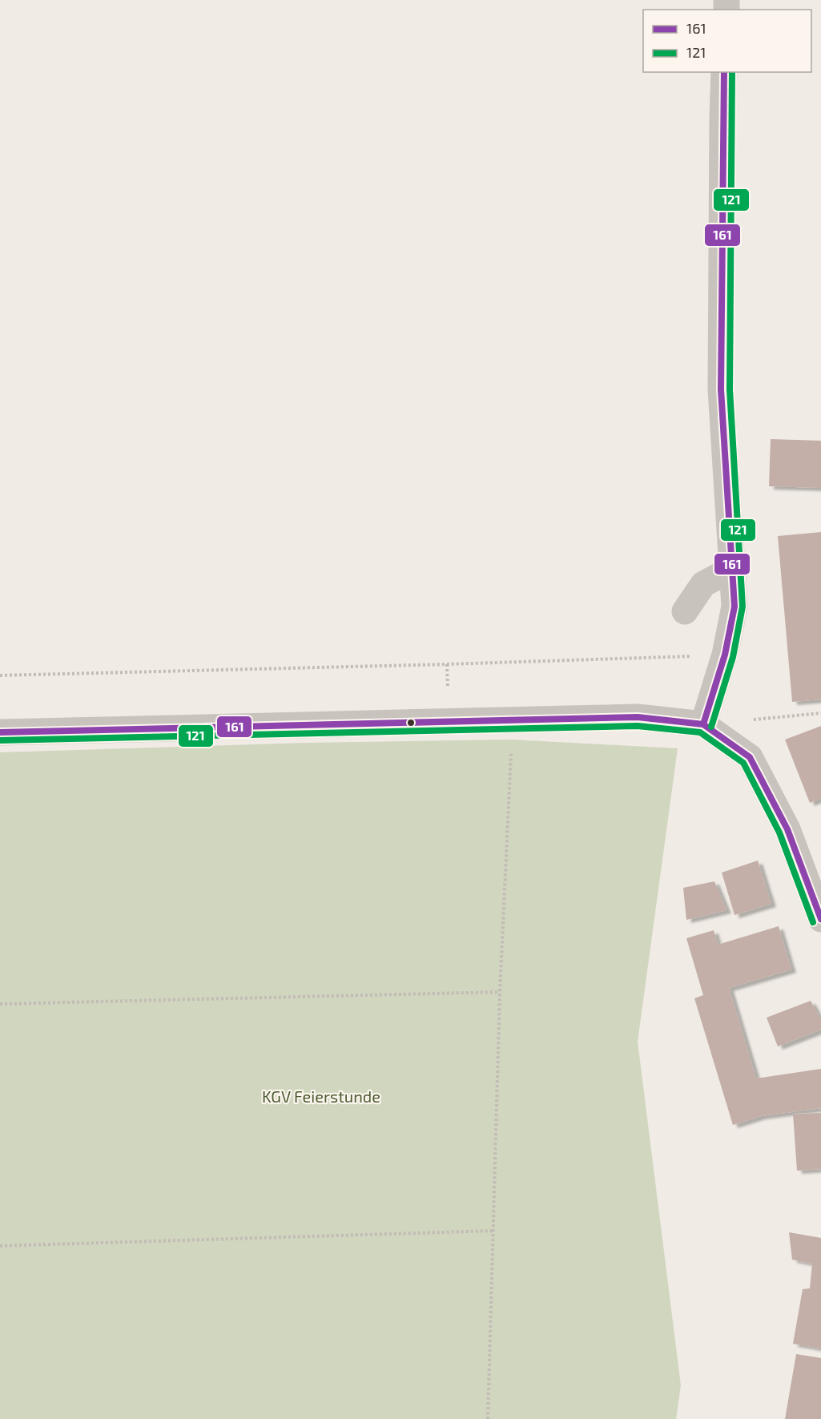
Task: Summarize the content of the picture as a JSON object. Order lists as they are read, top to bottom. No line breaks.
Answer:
{"parks":["KGV Feierstunde"],"lines":["transit line 161","transit line 121"],"legend":["161","121"]}
